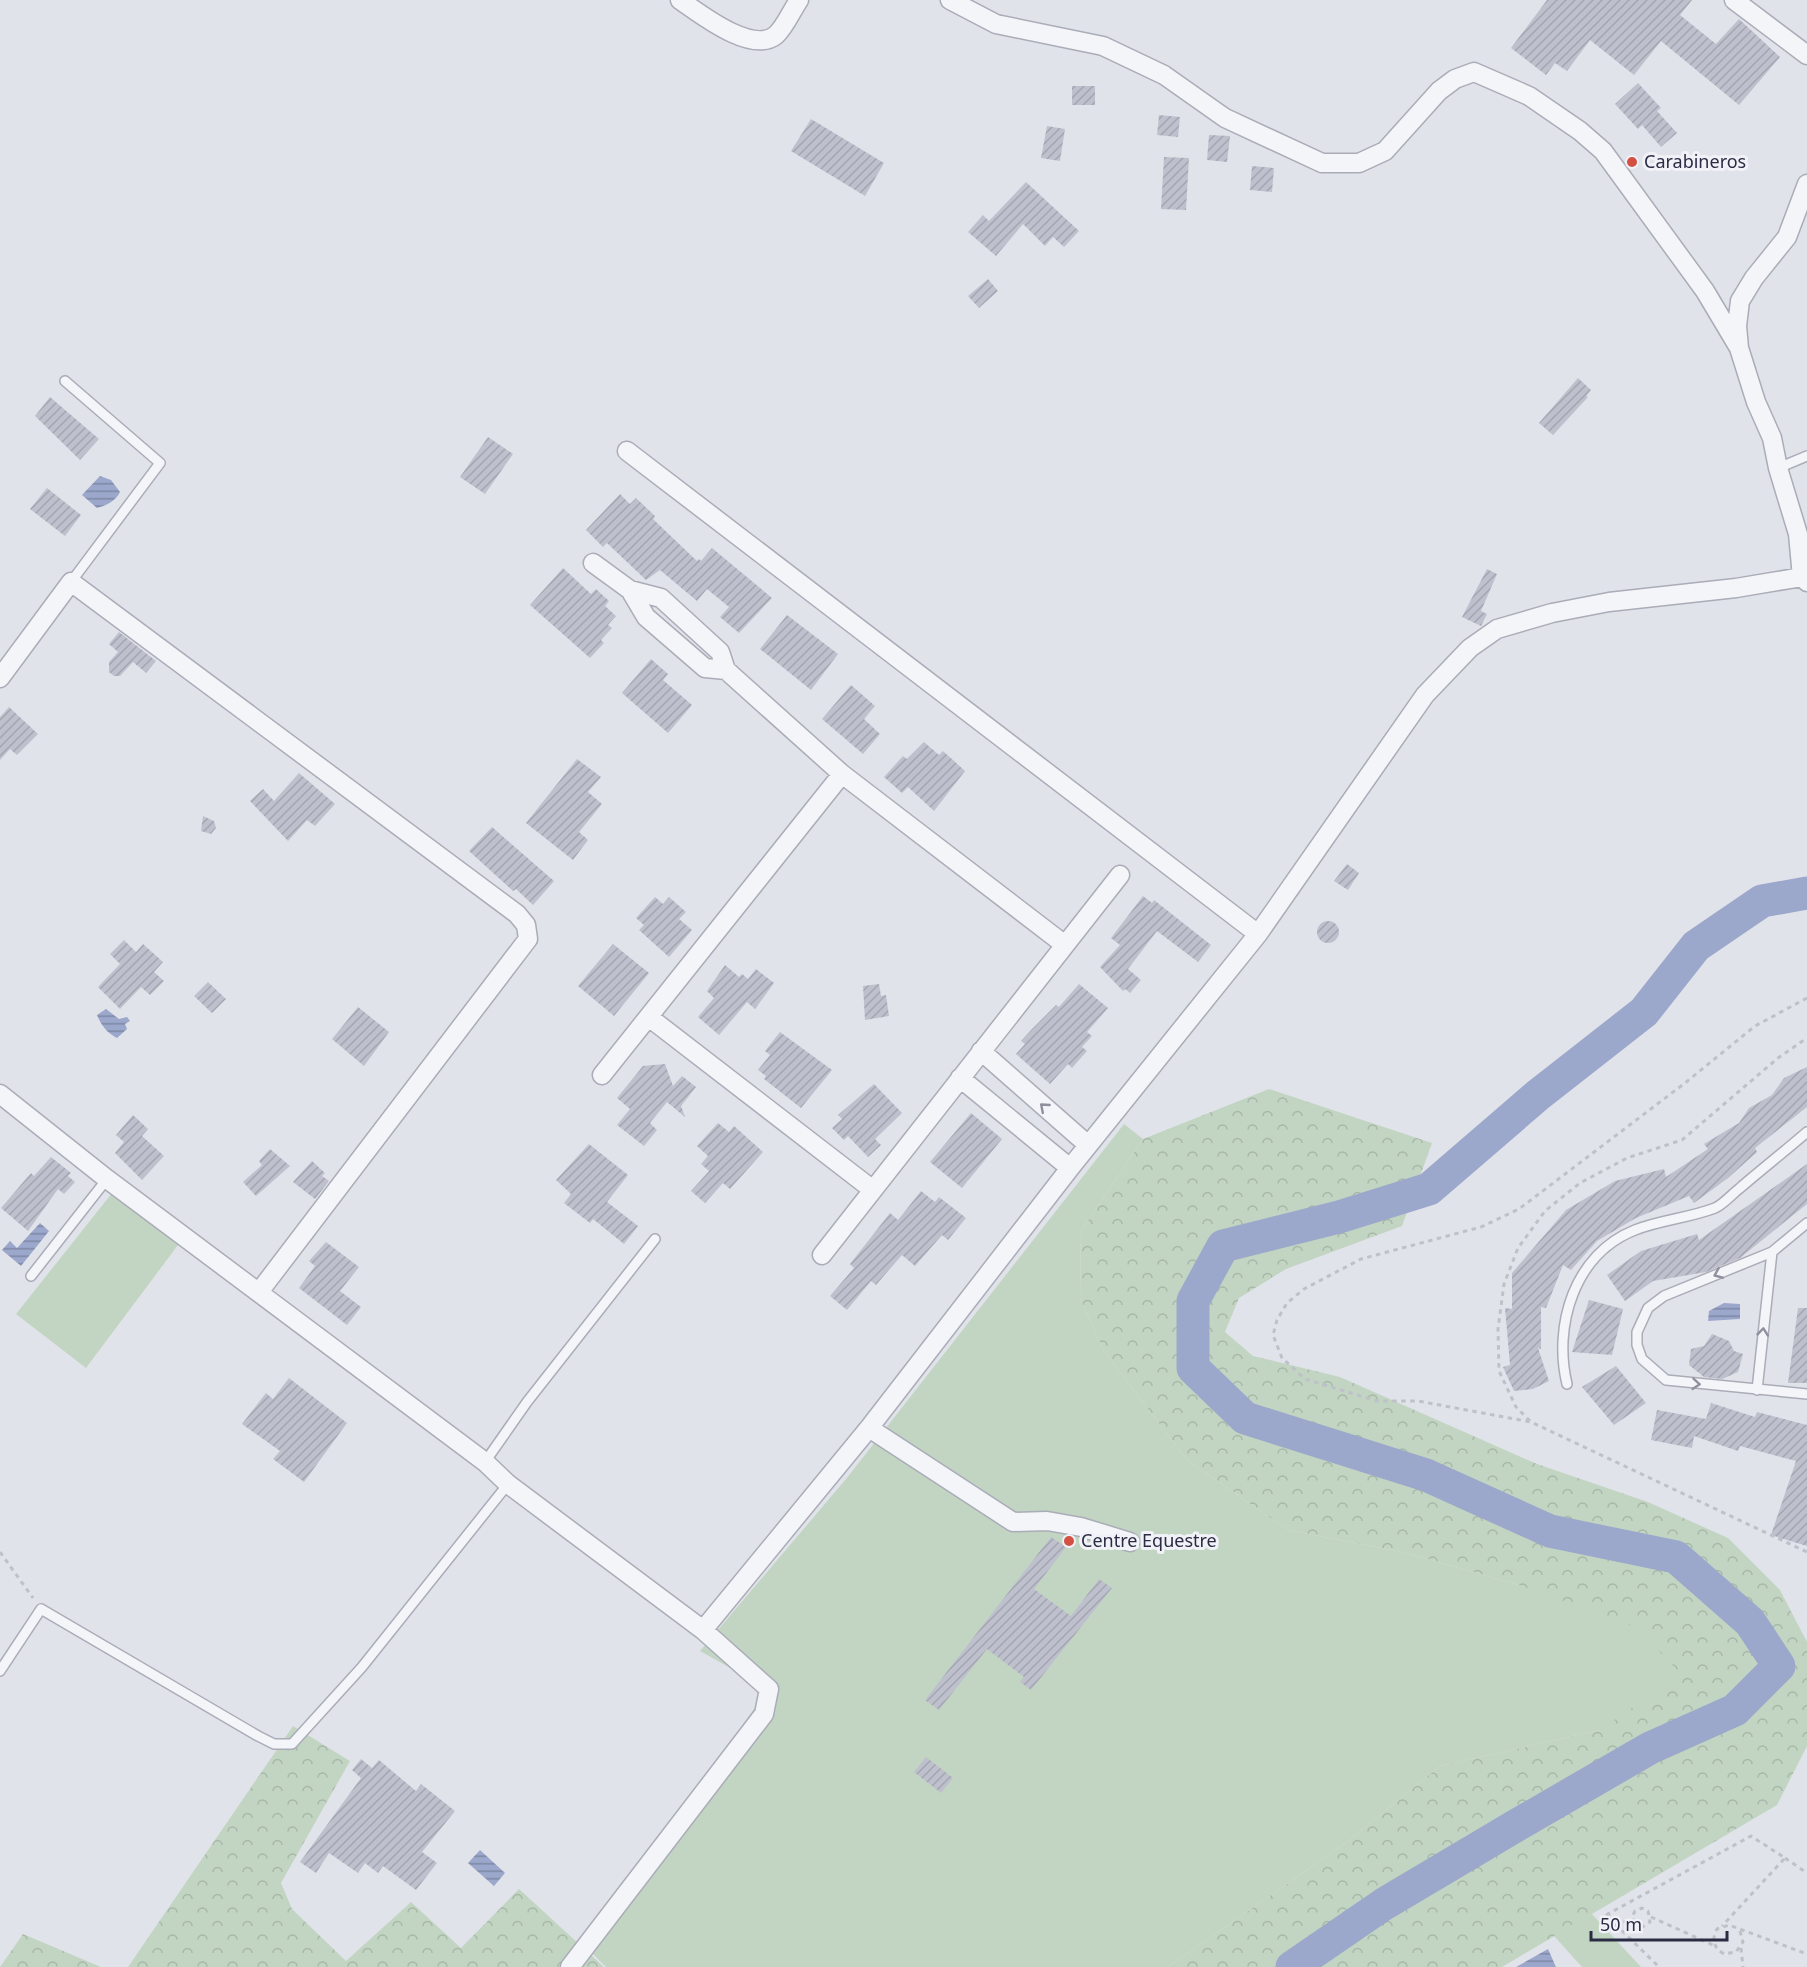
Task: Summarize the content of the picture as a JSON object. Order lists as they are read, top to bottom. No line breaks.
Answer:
{"places":["Carabineros","Centre Equestre"],"scale_bar":"50 m"}
